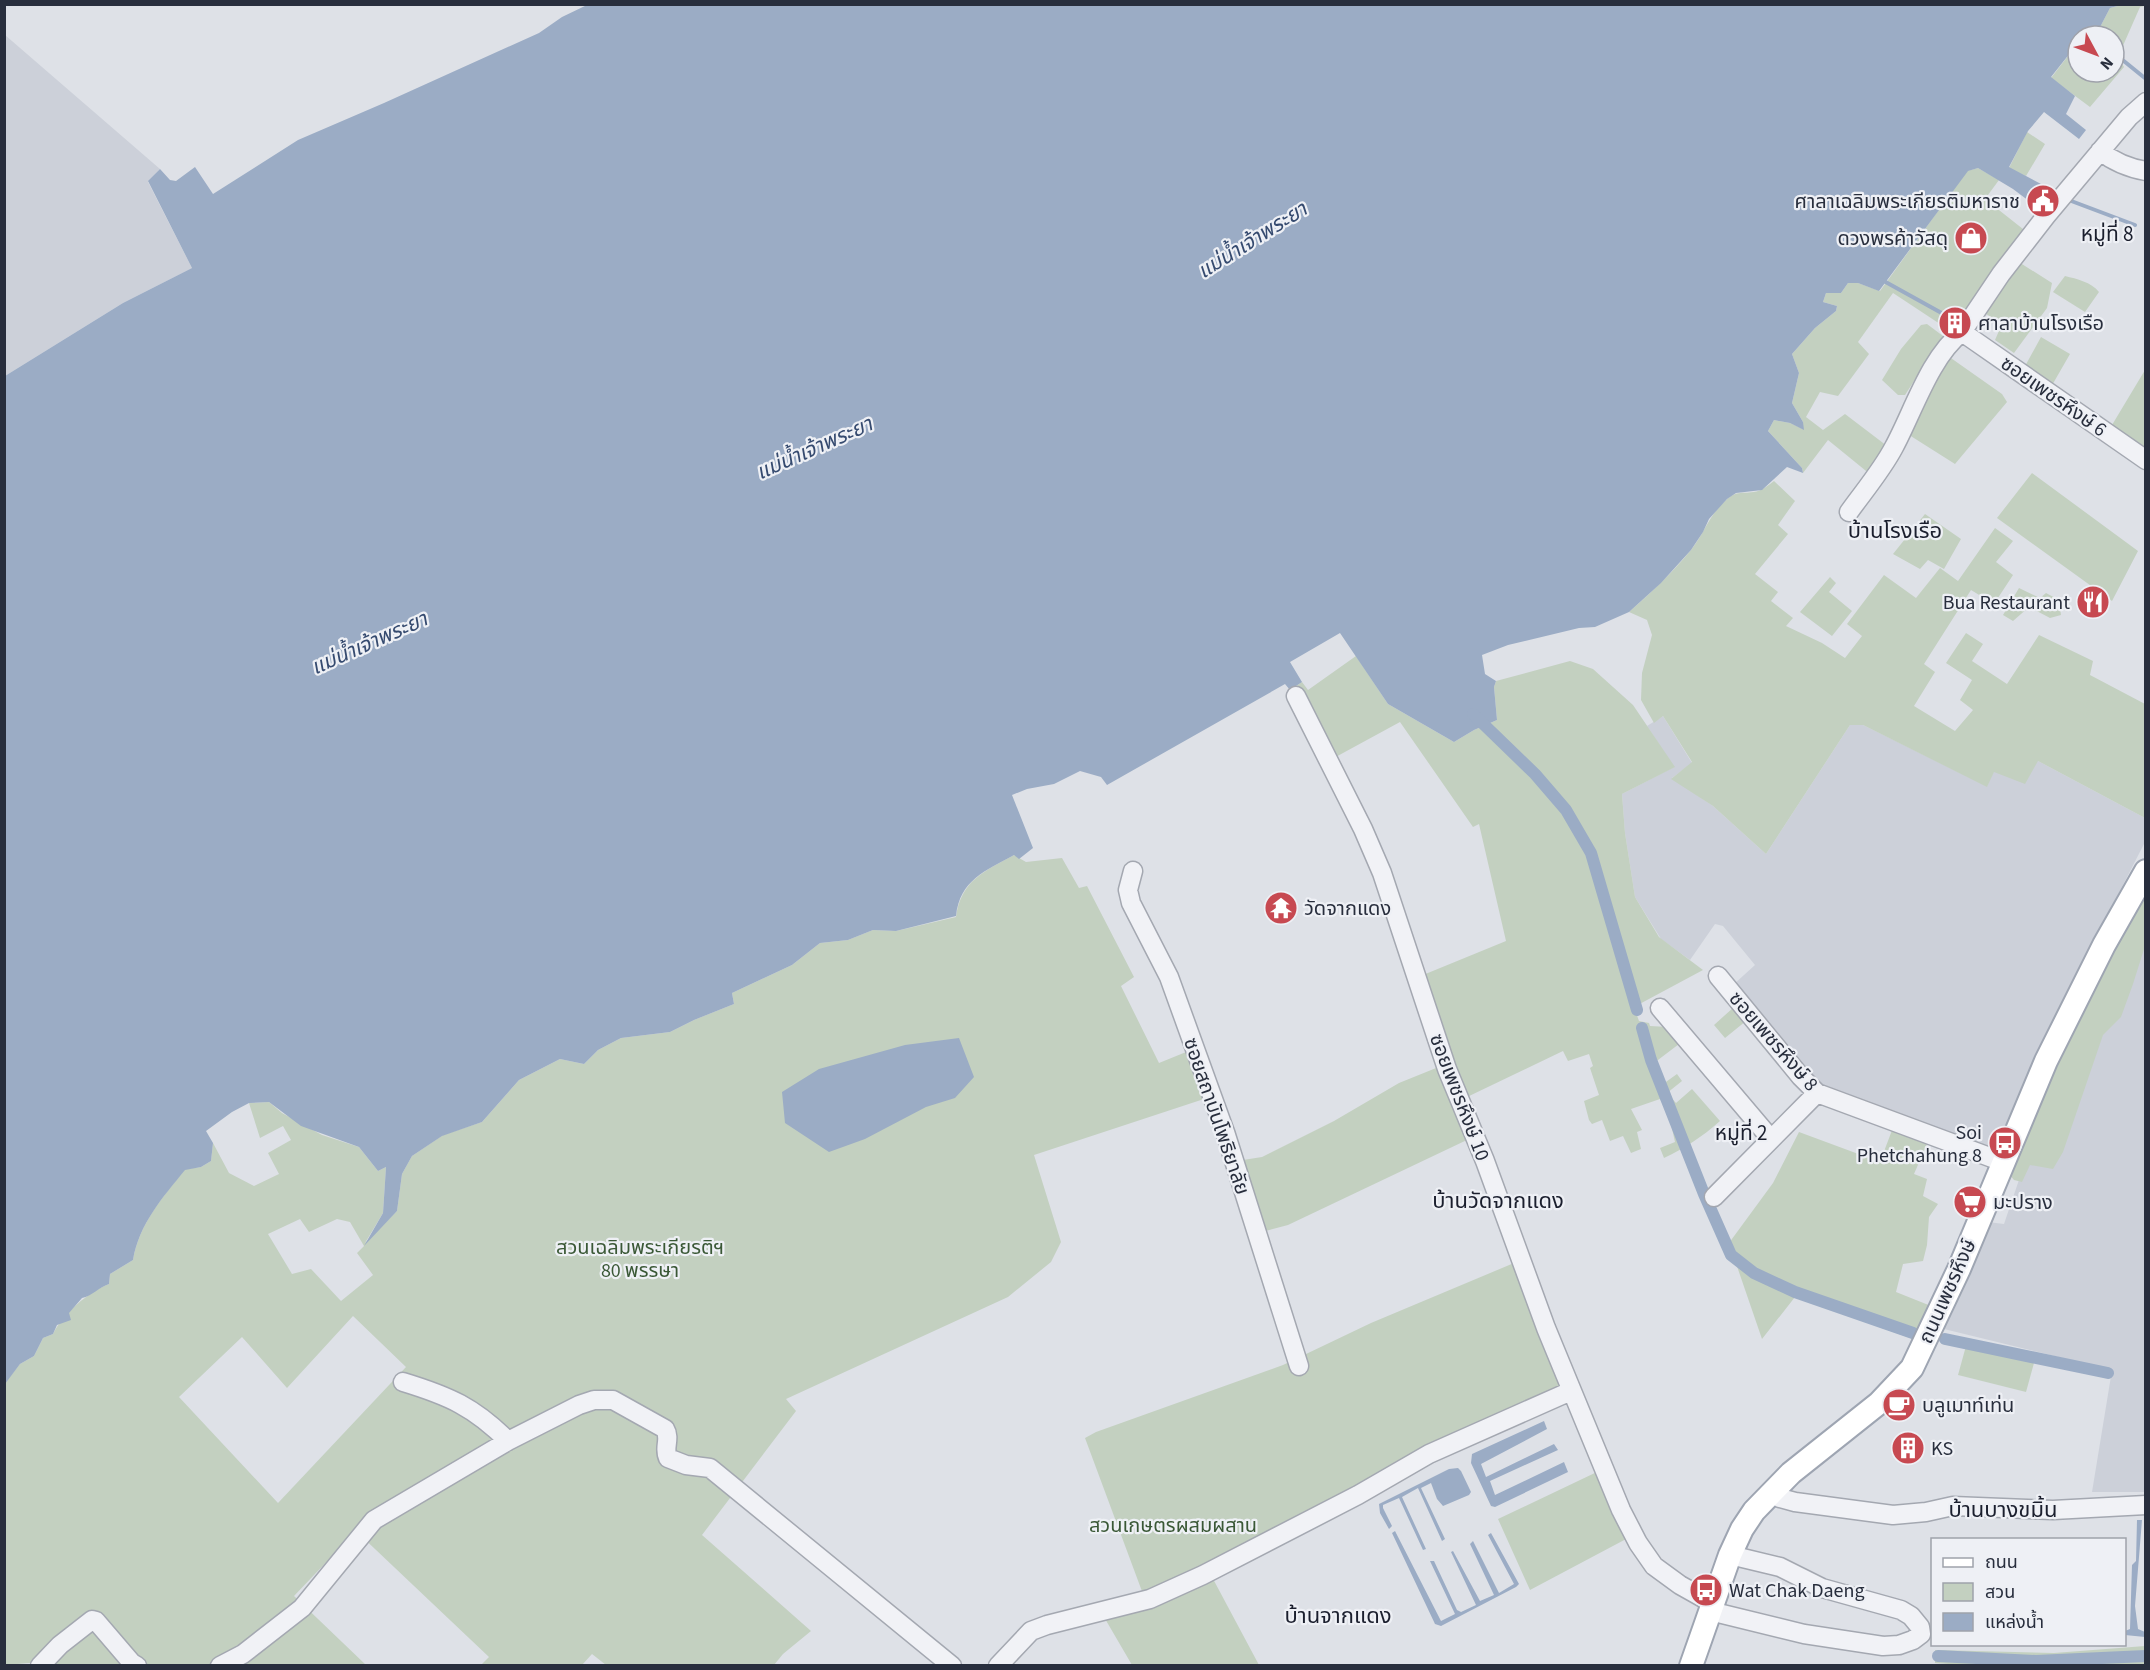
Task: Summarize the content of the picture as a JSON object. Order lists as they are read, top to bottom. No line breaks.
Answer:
{"streets":{"main road":["ถนนเพชรหึงษ์"],"street":["ซอยเพชรหึงษ์ 6","ซอยเพชรหึงษ์ 8","ซอยเพชรหึงษ์ 10","ซอยสถาบันโพธิยาลัย"]},"crossings":[["ซอยเพชรหึงษ์ 8","ถนนเพชรหึงษ์"],["ซอยเพชรหึงษ์ 10","ถนนเพชรหึงษ์"]],"districts":["หมู่ที่ 8","บ้านโรงเรือ","หมู่ที่ 2","บ้านวัดจากแดง","บ้านบางขมิ้น","บ้านจากแดง"],"water":["แม่น้ำเจ้าพระยา"],"parks":["สวนเฉลิมพระเกียรติฯ 80 พรรษา","สวนเกษตรผสมผสาน"],"places":{"public building":["ศาลาเฉลิมพระเกียรติมหาราช"],"shop":["ดวงพรค้าวัสดุ"],"building":["ศาลาบ้านโรงเรือ","KS"],"restaurant":["Bua Restaurant"],"temple":["วัดจากแดง"],"bus stop":["Soi Phetchahung 8","Wat Chak Daeng"],"supermarket":["มะปราง"],"cafe":["บลูเมาท์เท่น"]},"legend":["ถนน","สวน","แหล่งน้ำ"],"north":"bottom right"}
